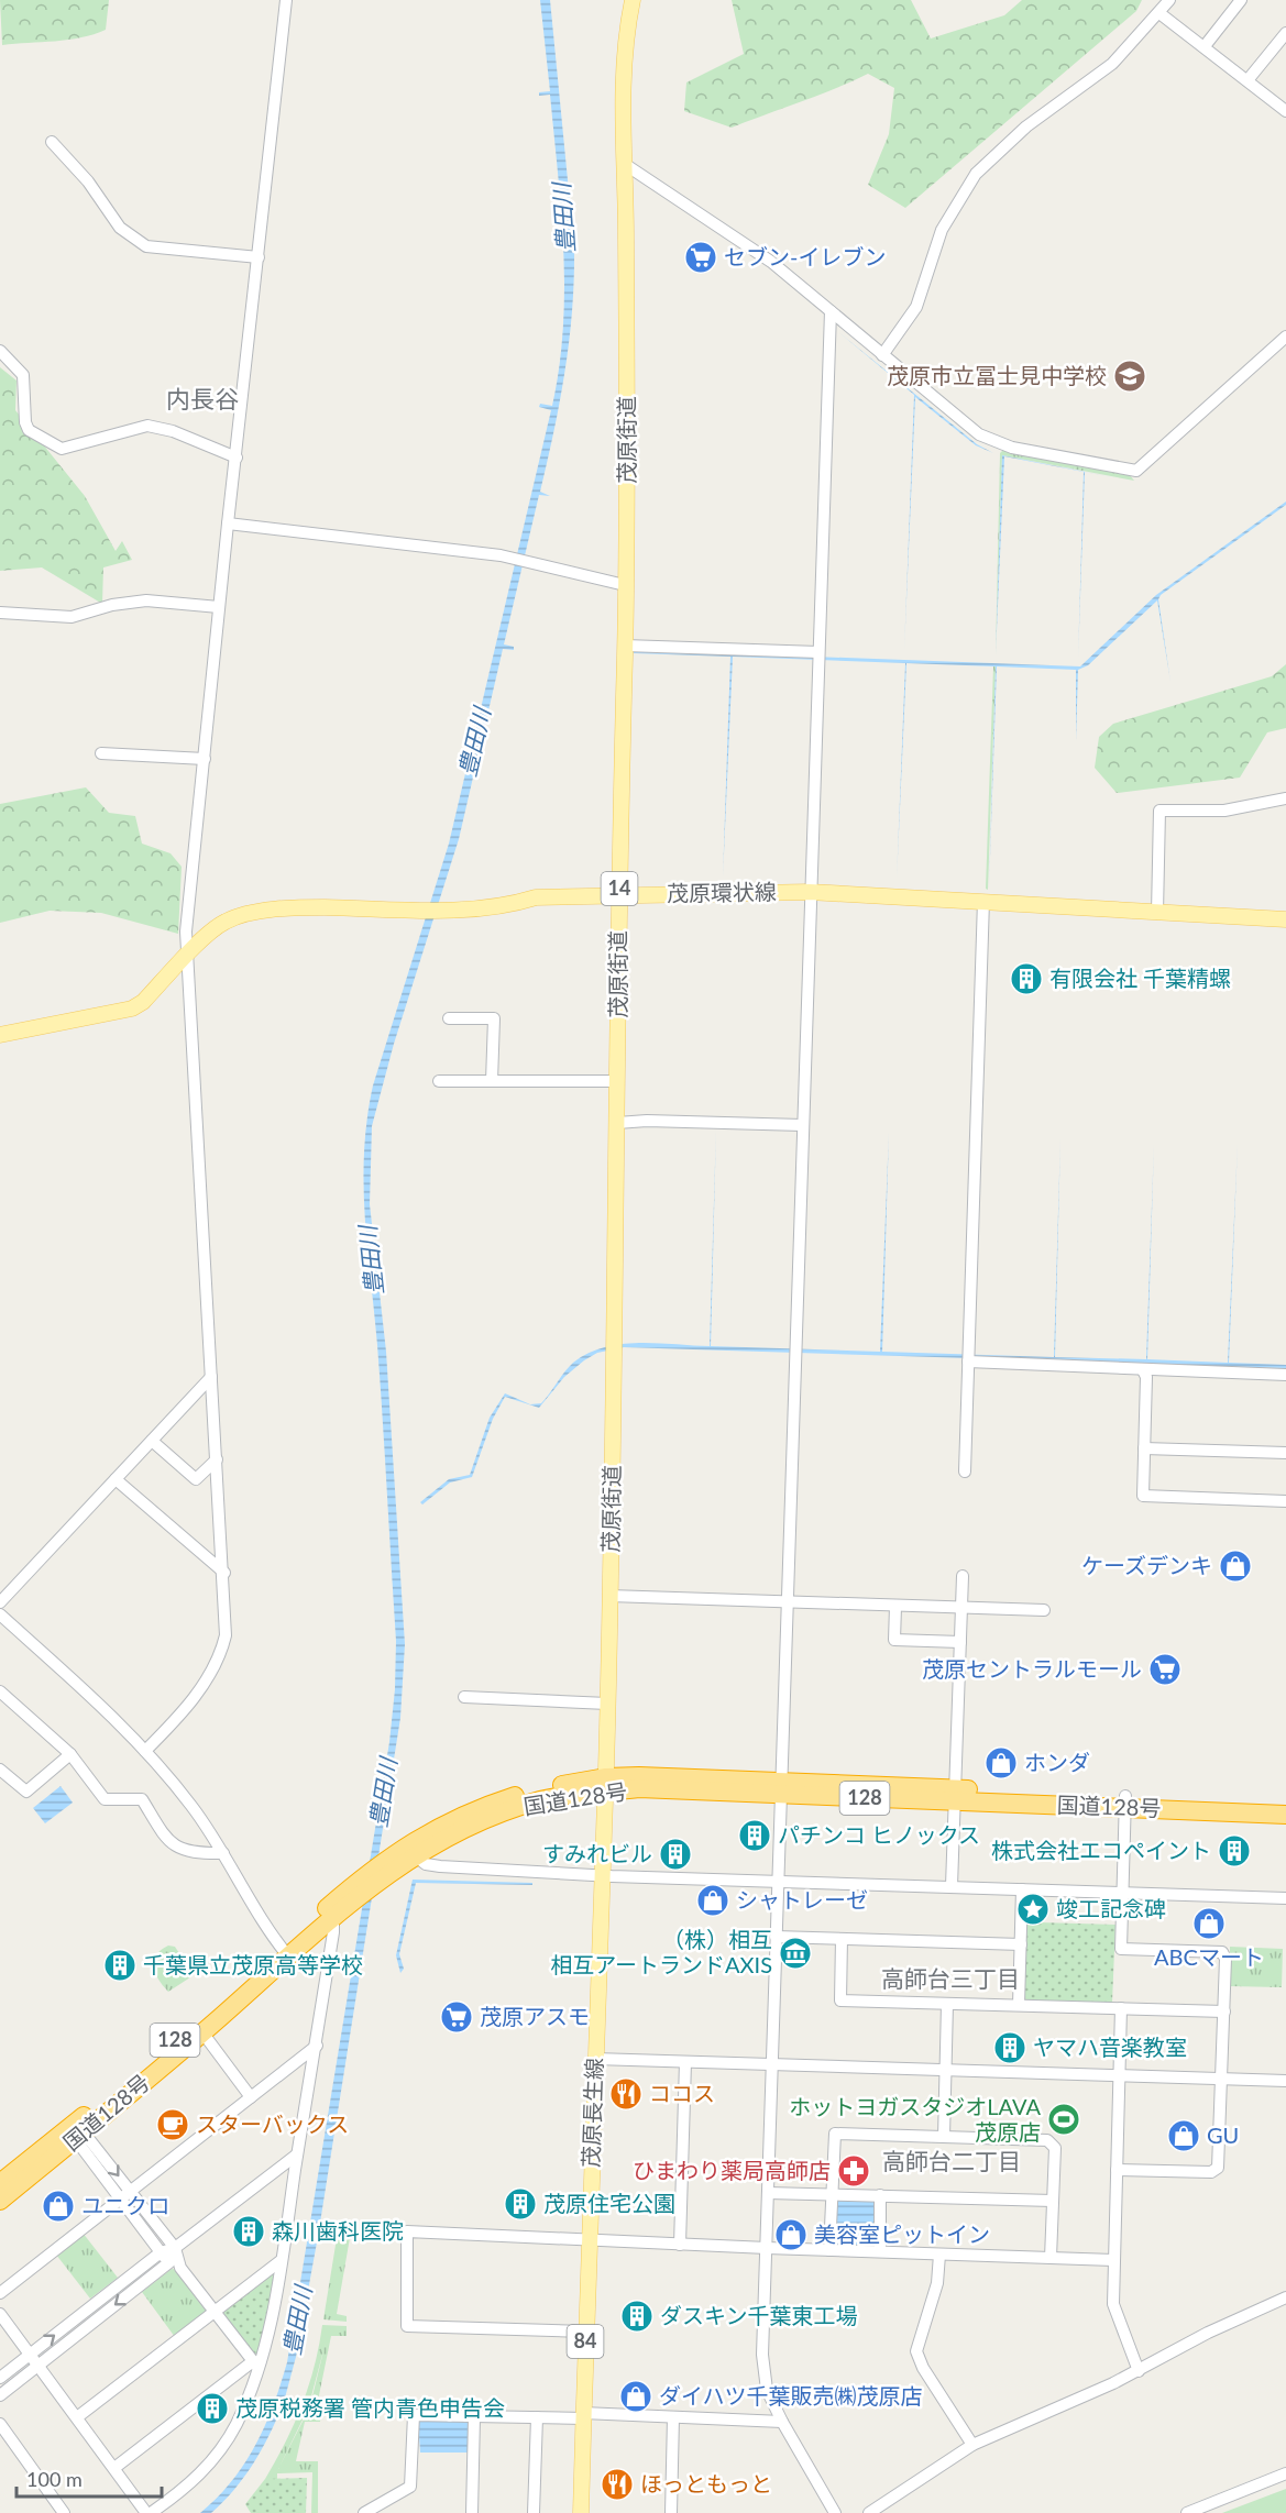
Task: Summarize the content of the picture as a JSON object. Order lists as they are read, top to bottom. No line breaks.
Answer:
{"streets":{"highway":["128","国道128号"],"main road":["茂原街道","14","茂原環状線","茂原長生線","84"]},"crossings":[["茂原街道","茂原環状線"],["茂原街道","国道128号"],["茂原街道","茂原長生線"],["国道128号","茂原長生線"]],"districts":["内長谷","高師台三丁目","高師台二丁目"],"water":["豊田川"],"places":{"supermarket":["セブン-イレブン","茂原セントラルモール","茂原アスモ"],"school or university":["茂原市立冨士見中学校"],"building":["有限会社 千葉精螺","パチンコ ヒノックス","株式会社エコペイント","すみれビル","千葉県立茂原高等学校","ヤマハ音楽教室","茂原住宅公園","森川歯科医院","ダスキン千葉東工場","茂原税務署 管内青色申告会"],"shop":["ケーズデンキ","ホンダ","シャトレーゼ","ABCマート","GU","ユニクロ","美容室ピットイン","ダイハツ千葉販売㈱茂原店"],"place":["竣工記念碑"],"museum":["（株）相互 相互アートランドAXIS"],"restaurant":["ココス","ほっともっと"],"sports":["ホットヨガスタジオLAVA 茂原店"],"cafe":["スターバックス"],"pharmacy":["ひまわり薬局高師店"]},"scale_bar":"100 m"}
